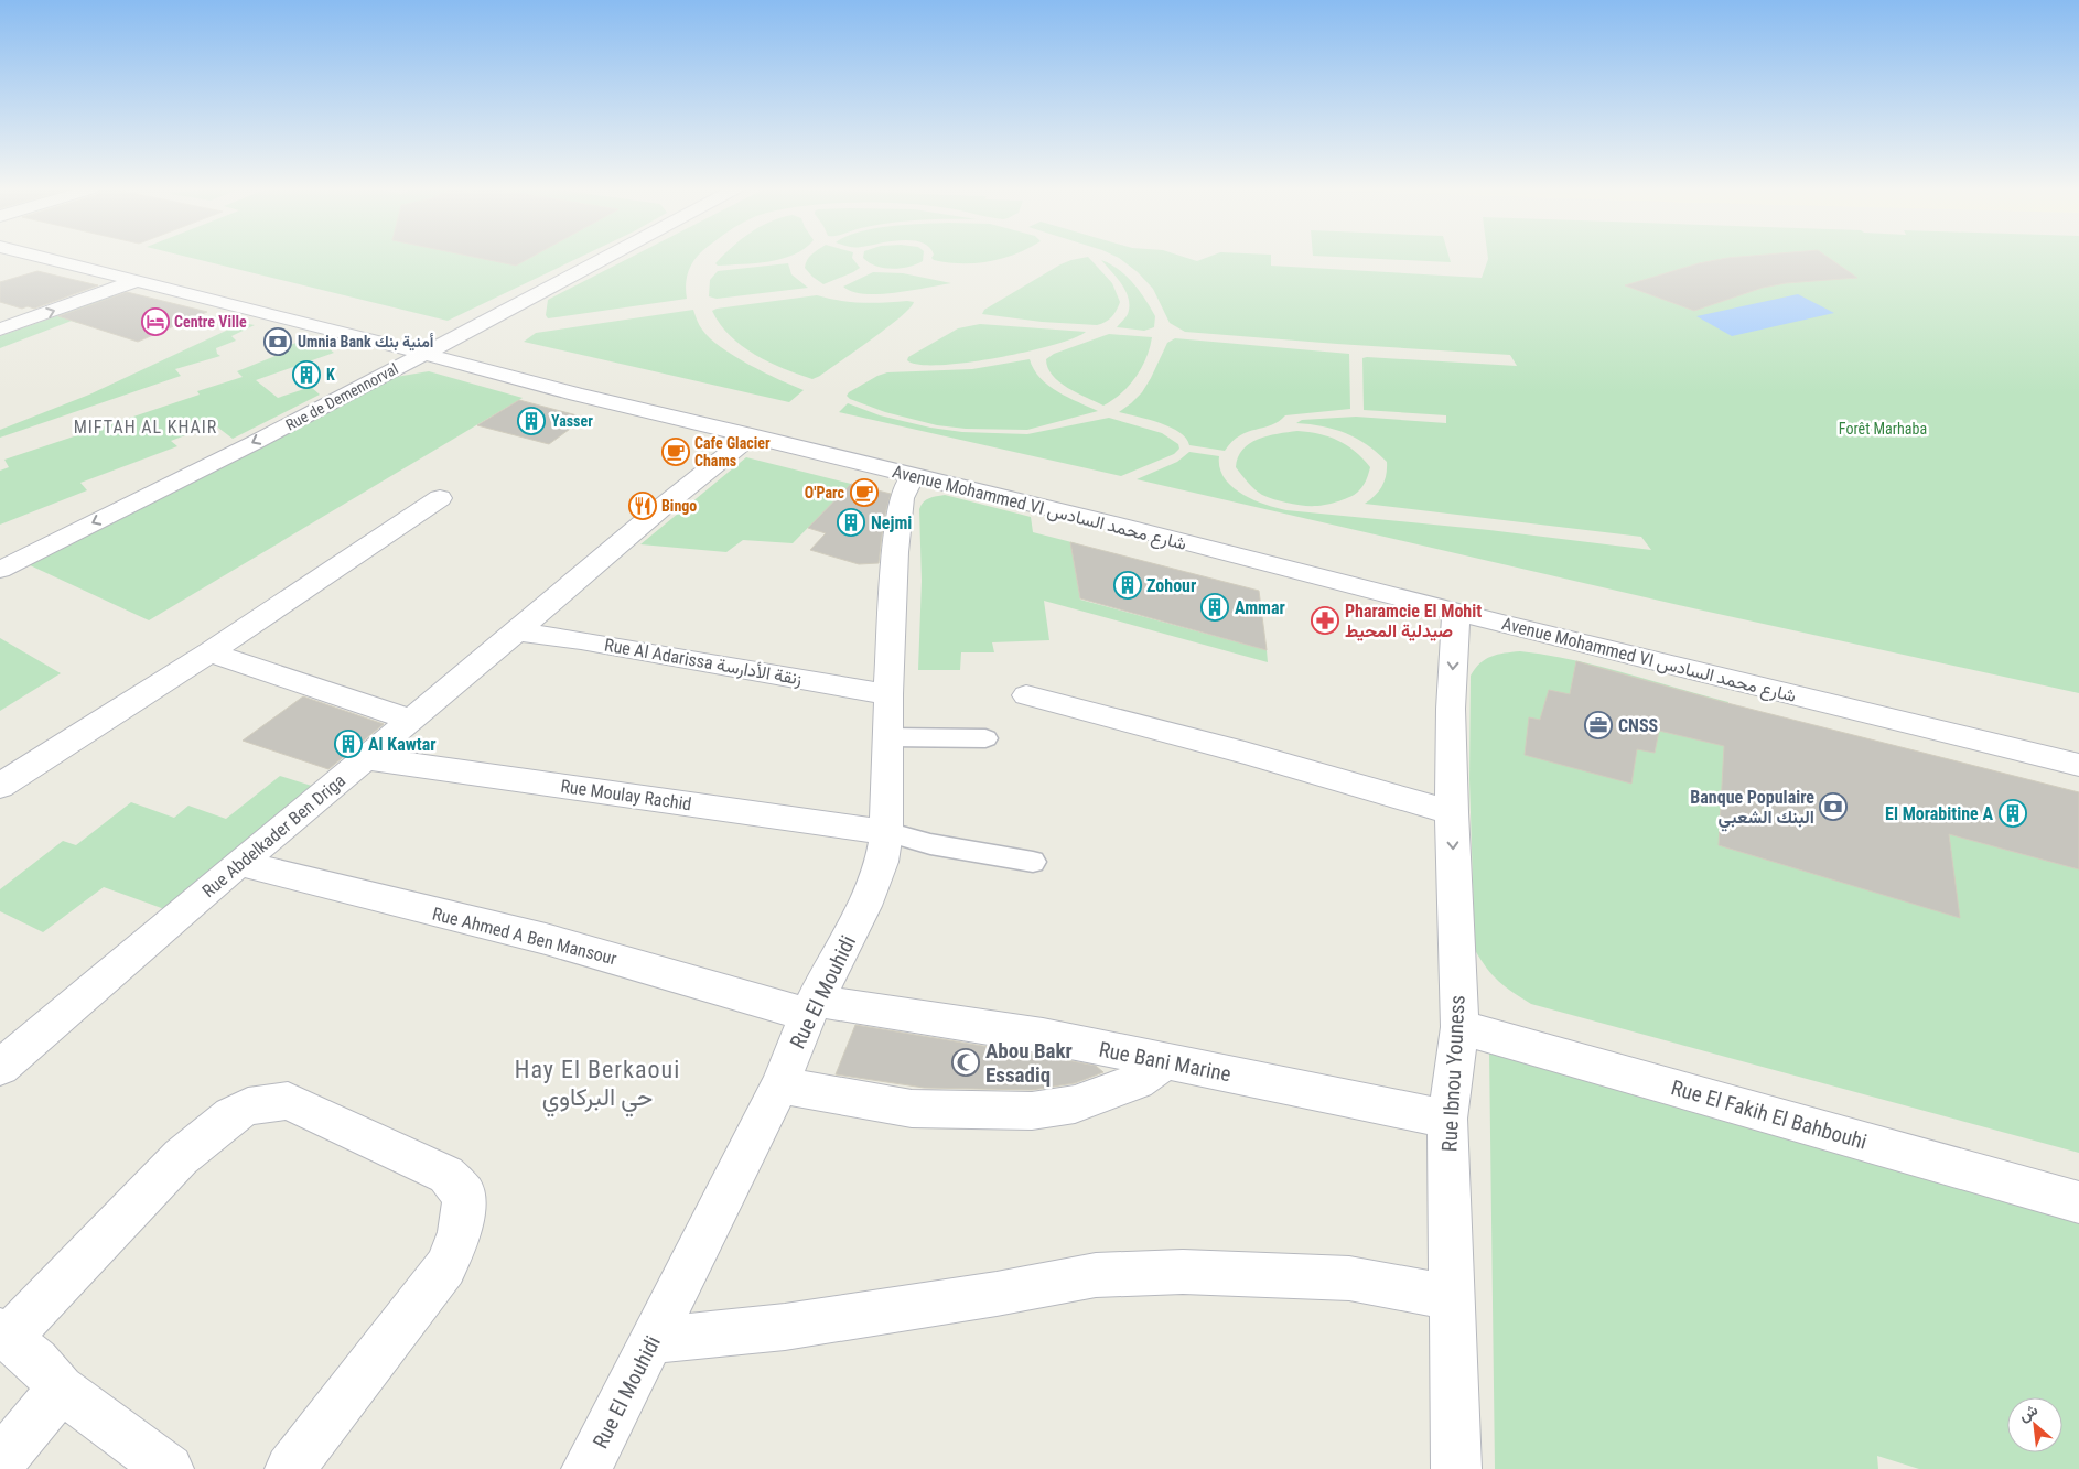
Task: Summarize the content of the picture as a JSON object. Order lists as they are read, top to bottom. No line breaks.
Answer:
{"streets":{"street":["Rue de Demennorval","Avenue Mohammed VI شارع محمد السادس","Rue Al Adarissa زنقة الأدارسة","Rue Moulay Rachid","Rue Abdelkader Ben Driga","Rue Ahmed A Ben Mansour","Rue El Mouhidi","Rue Bani Marine","Rue Ibnou Youness","Rue El Fakih El Bahbouhi"]},"crossings":[["Rue de Demennorval","Avenue Mohammed VI شارع محمد السادس"],["Avenue Mohammed VI شارع محمد السادس","Rue Abdelkader Ben Driga"],["Avenue Mohammed VI شارع محمد السادس","Rue El Mouhidi"],["Avenue Mohammed VI شارع محمد السادس","Rue Ibnou Youness"],["Rue Al Adarissa زنقة الأدارسة","Rue Abdelkader Ben Driga"],["Rue Al Adarissa زنقة الأدارسة","Rue El Mouhidi"],["Rue Moulay Rachid","Rue Abdelkader Ben Driga"],["Rue Moulay Rachid","Rue El Mouhidi"],["Rue Abdelkader Ben Driga","Rue Ahmed A Ben Mansour"],["Rue Ahmed A Ben Mansour","Rue El Mouhidi"],["Rue Ahmed A Ben Mansour","Rue Bani Marine"],["Rue El Mouhidi","Rue Bani Marine"],["Rue Bani Marine","Rue Ibnou Youness"],["Rue Ibnou Youness","Rue El Fakih El Bahbouhi"]],"one_way":["Rue Ibnou Youness"],"districts":["MIFTAH AL KHAIR","Hay El Berkaoui حي البركاوي"],"parks":["Forêt Marhaba"],"places":{"hotel":["Centre Ville"],"bank":["Umnia Bank أمنية بنك","Banque Populaire البنك الشعبي"],"building":["K","Yasser","Nejmi","Zohour","Ammar","Al Kawtar","El Morabitine A"],"cafe":["Cafe Glacier Chams","O'Parc"],"restaurant":["Bingo"],"pharmacy":["Pharamcie El Mohit صيدلية المحيط"],"office":["CNSS"],"mosque":["Abou Bakr Essadiq"]},"north":"top left"}
